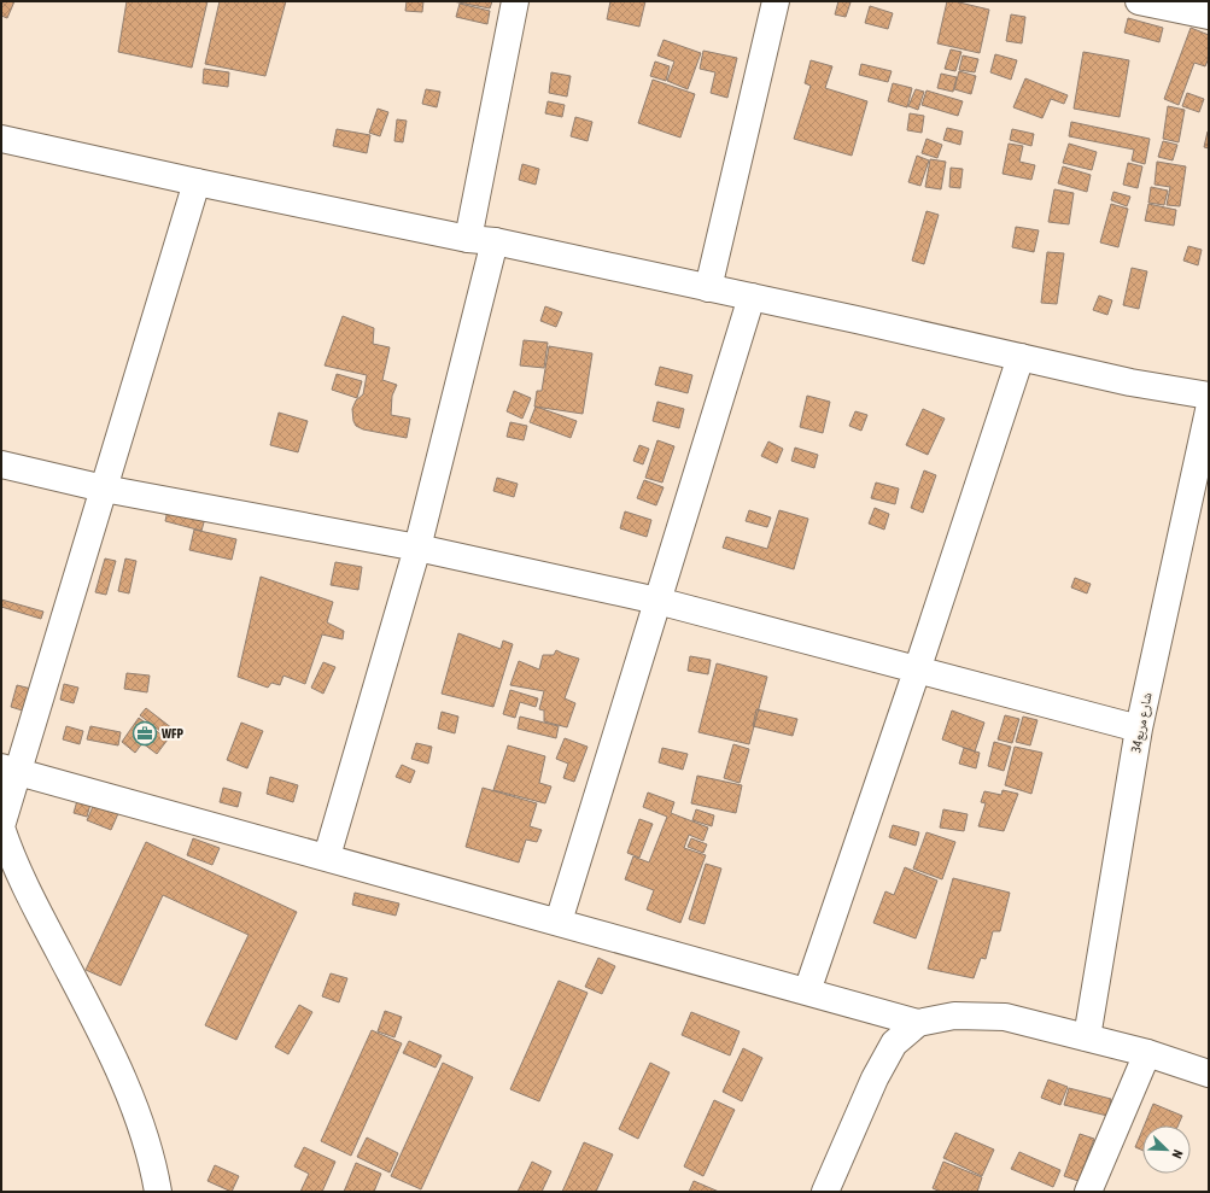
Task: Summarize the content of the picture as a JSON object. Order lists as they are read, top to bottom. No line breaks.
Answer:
{"streets":{"street":["شارع مربع34"]},"places":{"office":["WFP"]},"north":"bottom right"}
